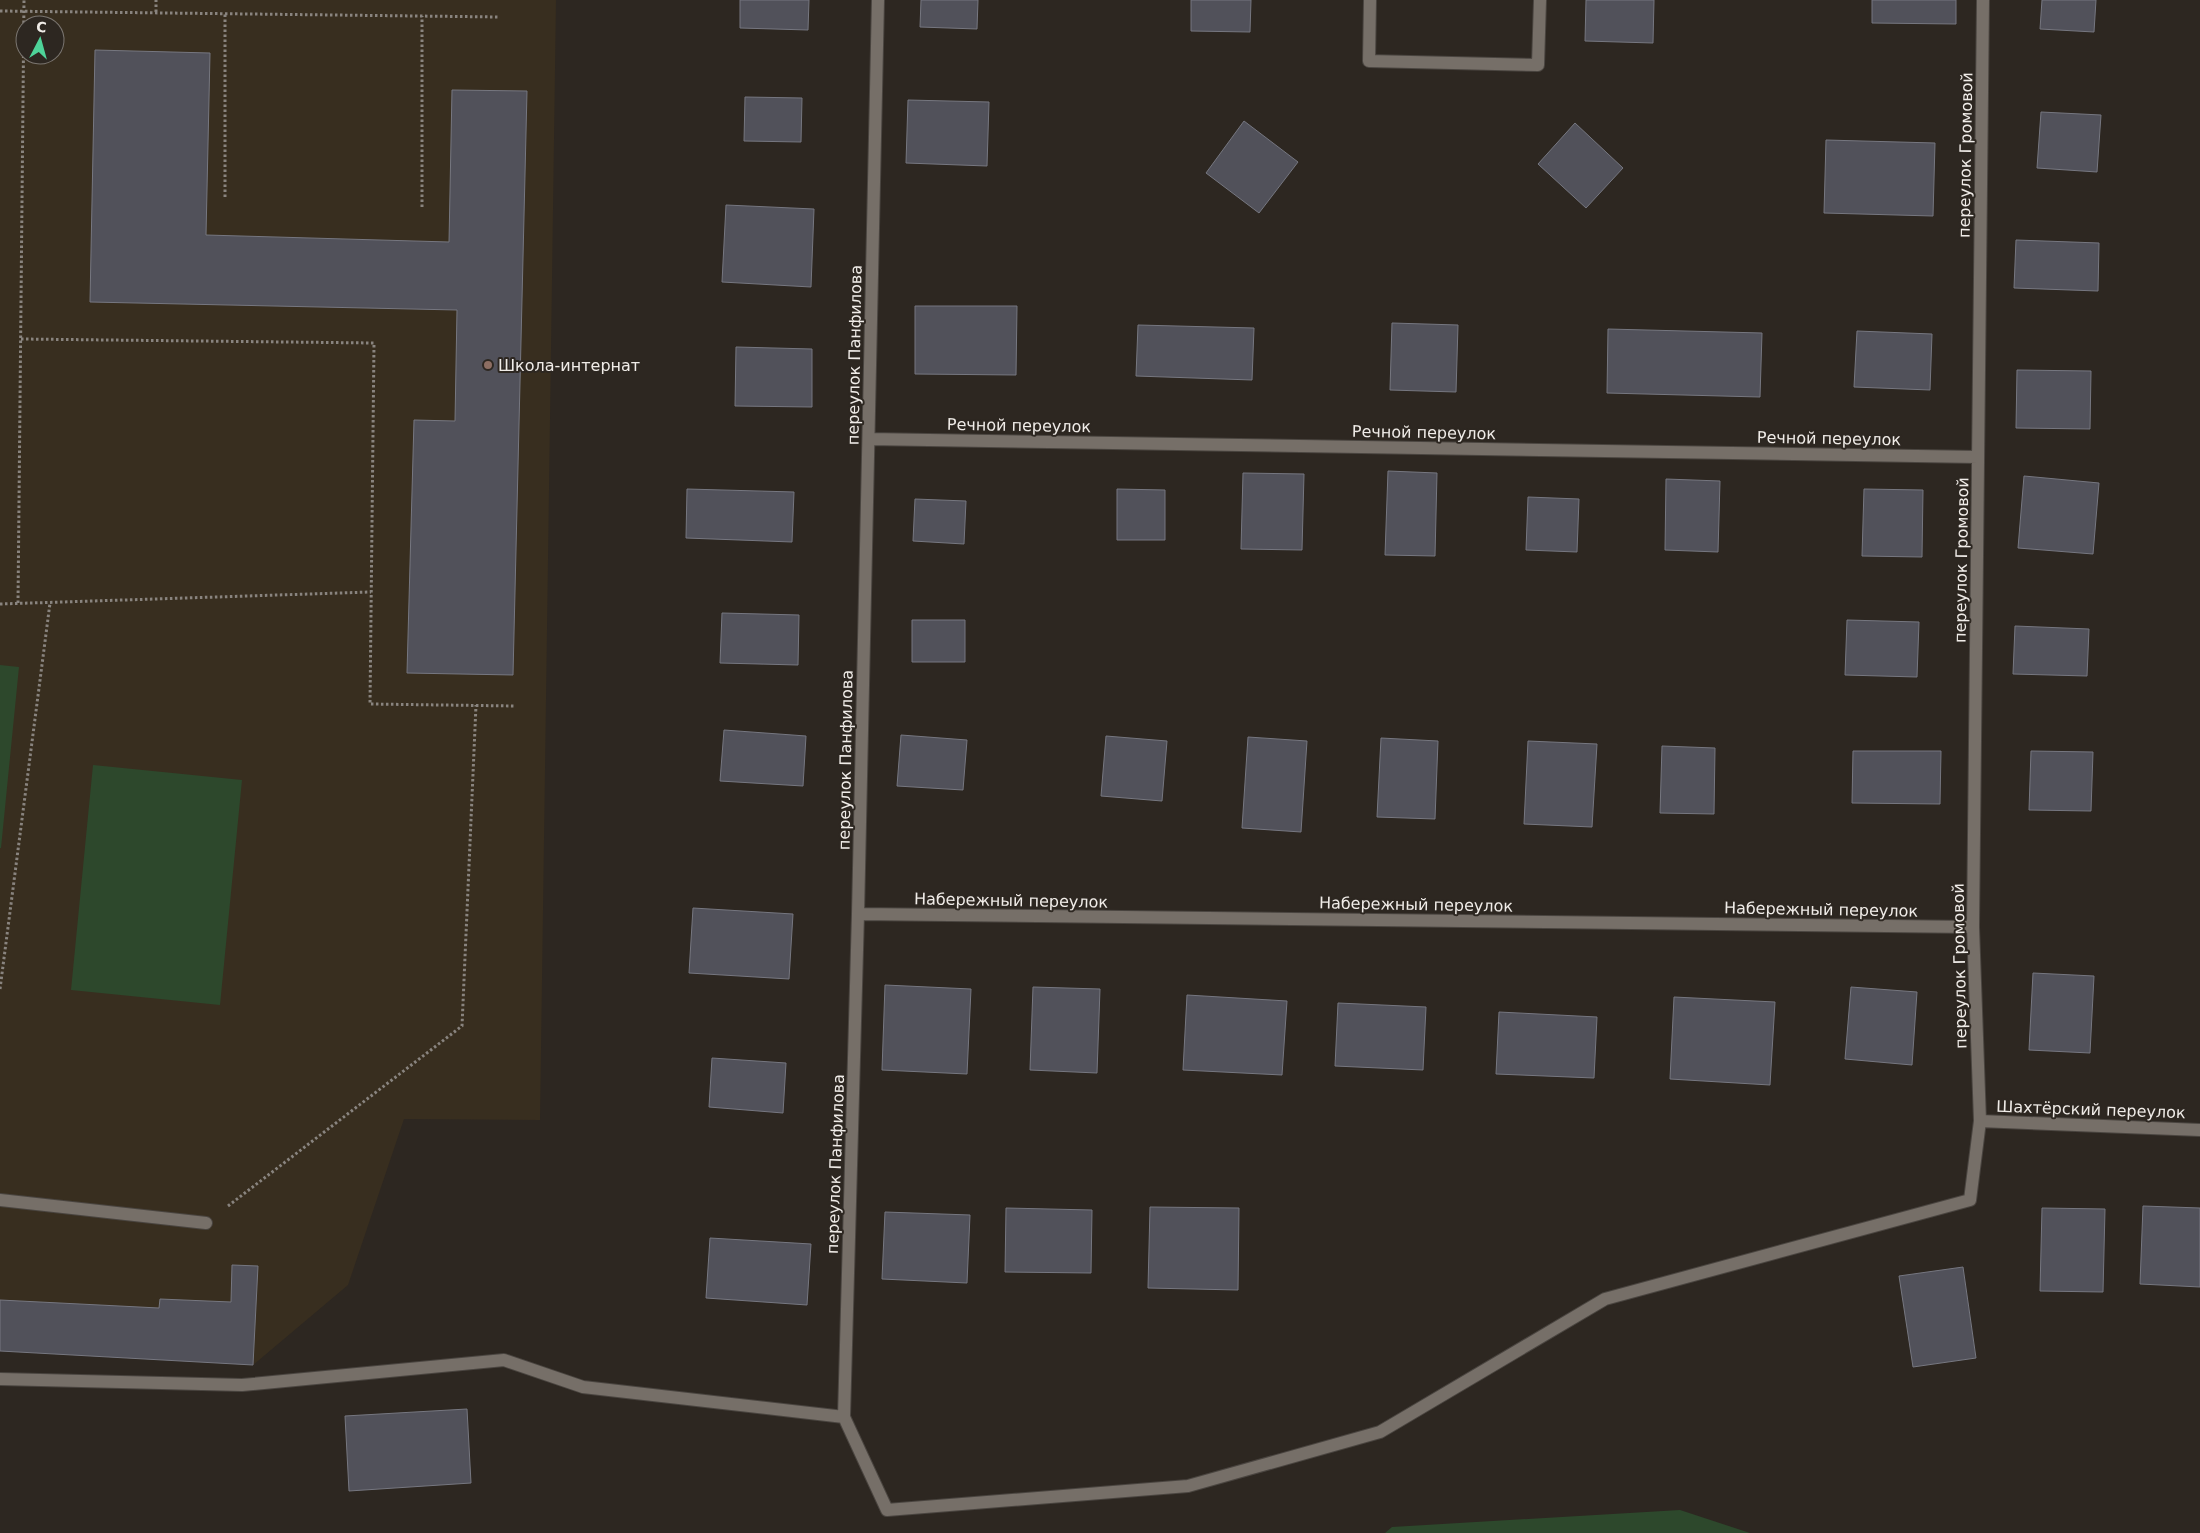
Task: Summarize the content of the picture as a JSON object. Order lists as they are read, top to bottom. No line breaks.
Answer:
{"streets":{"lane":["переулок Громовой","переулок Панфилова","Речной переулок","Набережный переулок","Шахтёрский переулок"]},"crossings":[["переулок Громовой","переулок Панфилова"],["переулок Громовой","Речной переулок"],["переулок Громовой","Набережный переулок"],["переулок Громовой","Шахтёрский переулок"],["переулок Панфилова","Речной переулок"],["переулок Панфилова","Набережный переулок"]],"places":["Школа-интернат"],"north":"top"}
